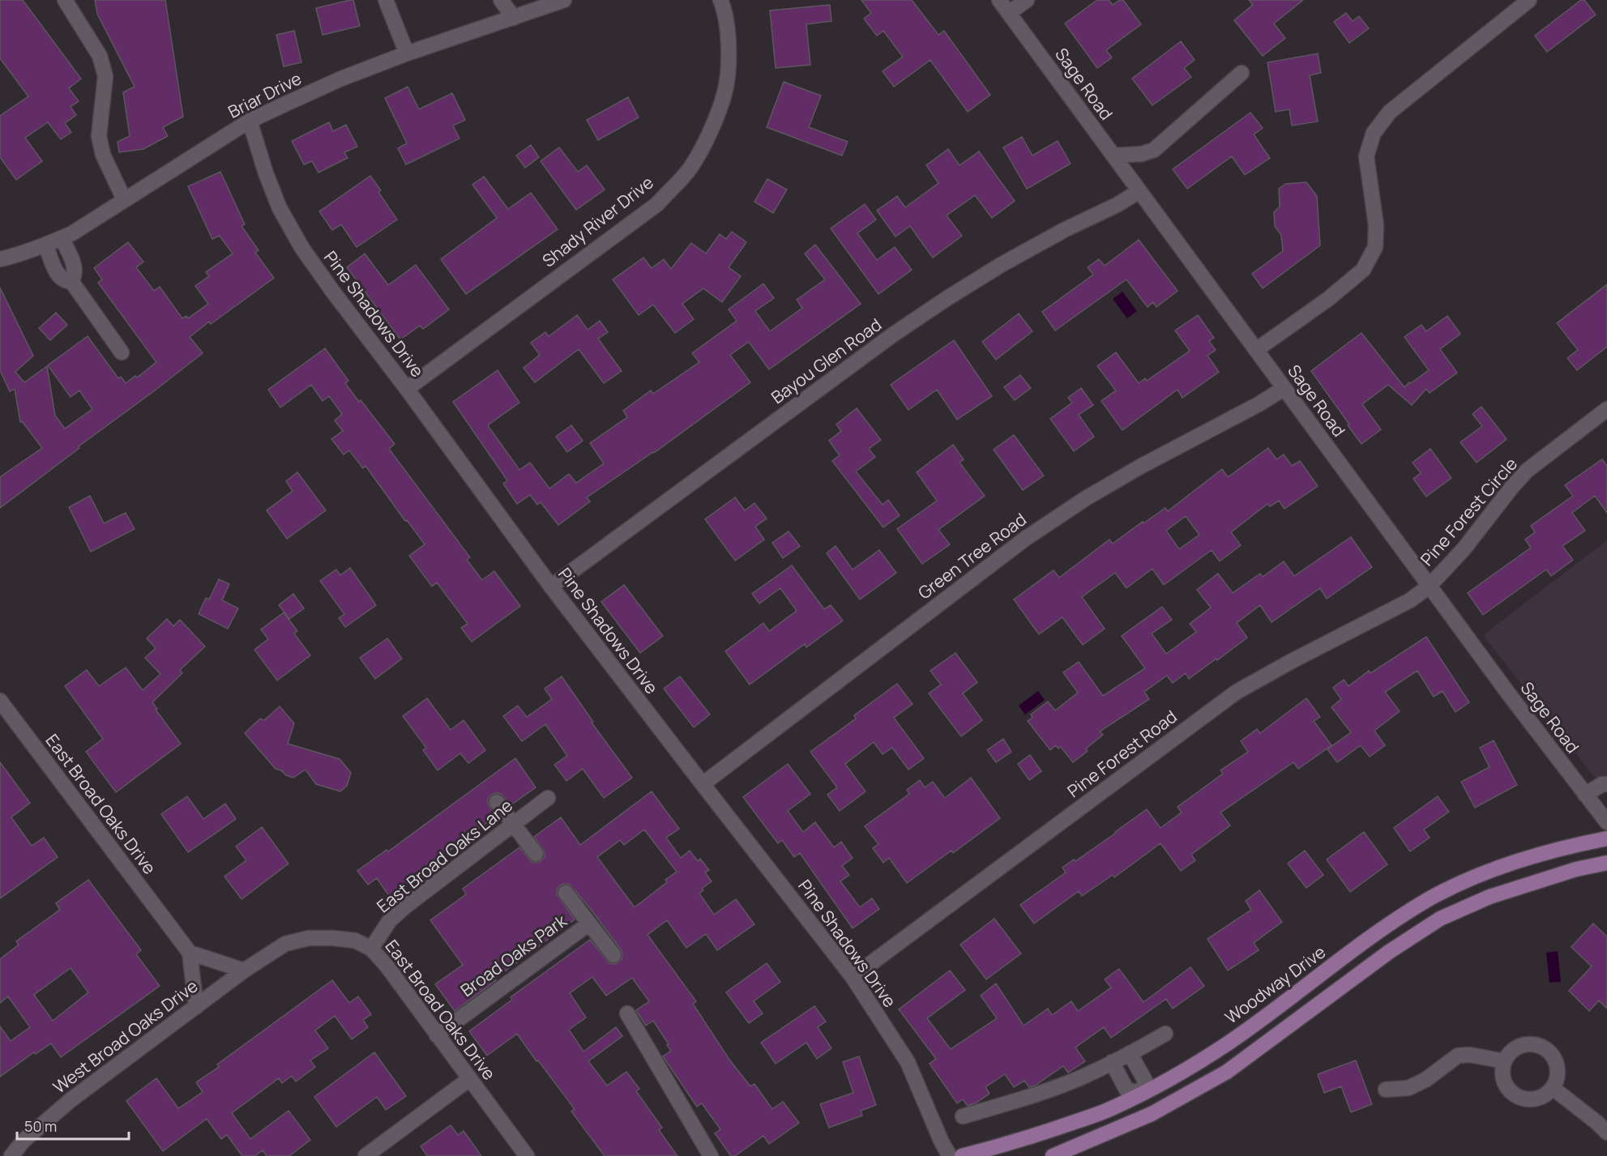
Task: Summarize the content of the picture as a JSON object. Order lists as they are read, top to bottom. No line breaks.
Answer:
{"streets":{"main road":["Woodway Drive"],"street":["Sage Road","Briar Drive","Shady River Drive","Pine Shadows Drive","Bayou Glen Road","Pine Forest Circle","Green Tree Road","Pine Forest Road","East Broad Oaks Drive","East Broad Oaks Lane","Broad Oaks Park","West Broad Oaks Drive"]},"crossings":[["Sage Road","Bayou Glen Road"],["Sage Road","Pine Forest Circle"],["Sage Road","Green Tree Road"],["Sage Road","Pine Forest Road"],["Briar Drive","Pine Shadows Drive"],["Shady River Drive","Pine Shadows Drive"],["Pine Shadows Drive","Bayou Glen Road"],["Pine Shadows Drive","Green Tree Road"],["Pine Shadows Drive","Pine Forest Road"],["Pine Forest Circle","Pine Forest Road"],["East Broad Oaks Drive","East Broad Oaks Lane"],["East Broad Oaks Drive","Broad Oaks Park"],["East Broad Oaks Drive","West Broad Oaks Drive"]],"scale_bar":"50 m"}
